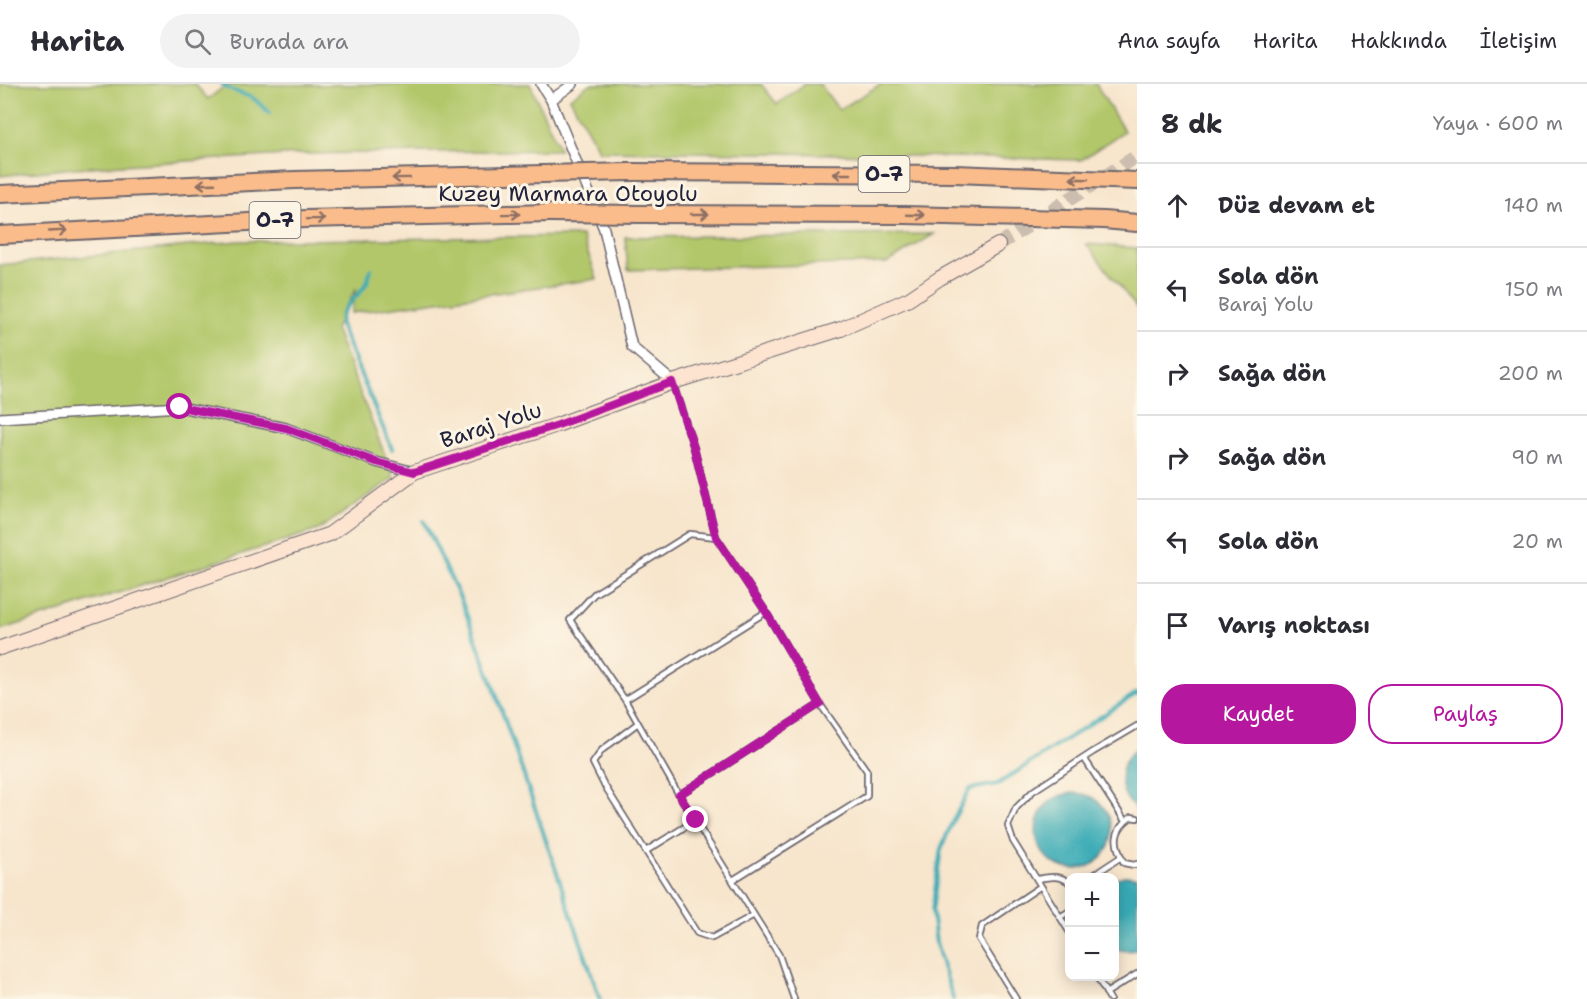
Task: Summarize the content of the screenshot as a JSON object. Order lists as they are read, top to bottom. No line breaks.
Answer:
{"streets":{"highway":["O-7","Kuzey Marmara Otoyolu"],"street":["Baraj Yolu"]},"page":{"header":"Harita","search":"Burada ara","nav":["Ana sayfa","Harita","Hakkında","İletişim"],"heading":["8 dk","Yaya · 600 m"],"list":[["Düz devam et","140 m"],["Sola dön","Baraj Yolu","150 m"],["Sağa dön","200 m"],["Sağa dön","90 m"],["Sola dön","20 m"],"Varış noktası"],"buttons":["Kaydet","Paylaş"],"map_buttons":["+","−"]}}
